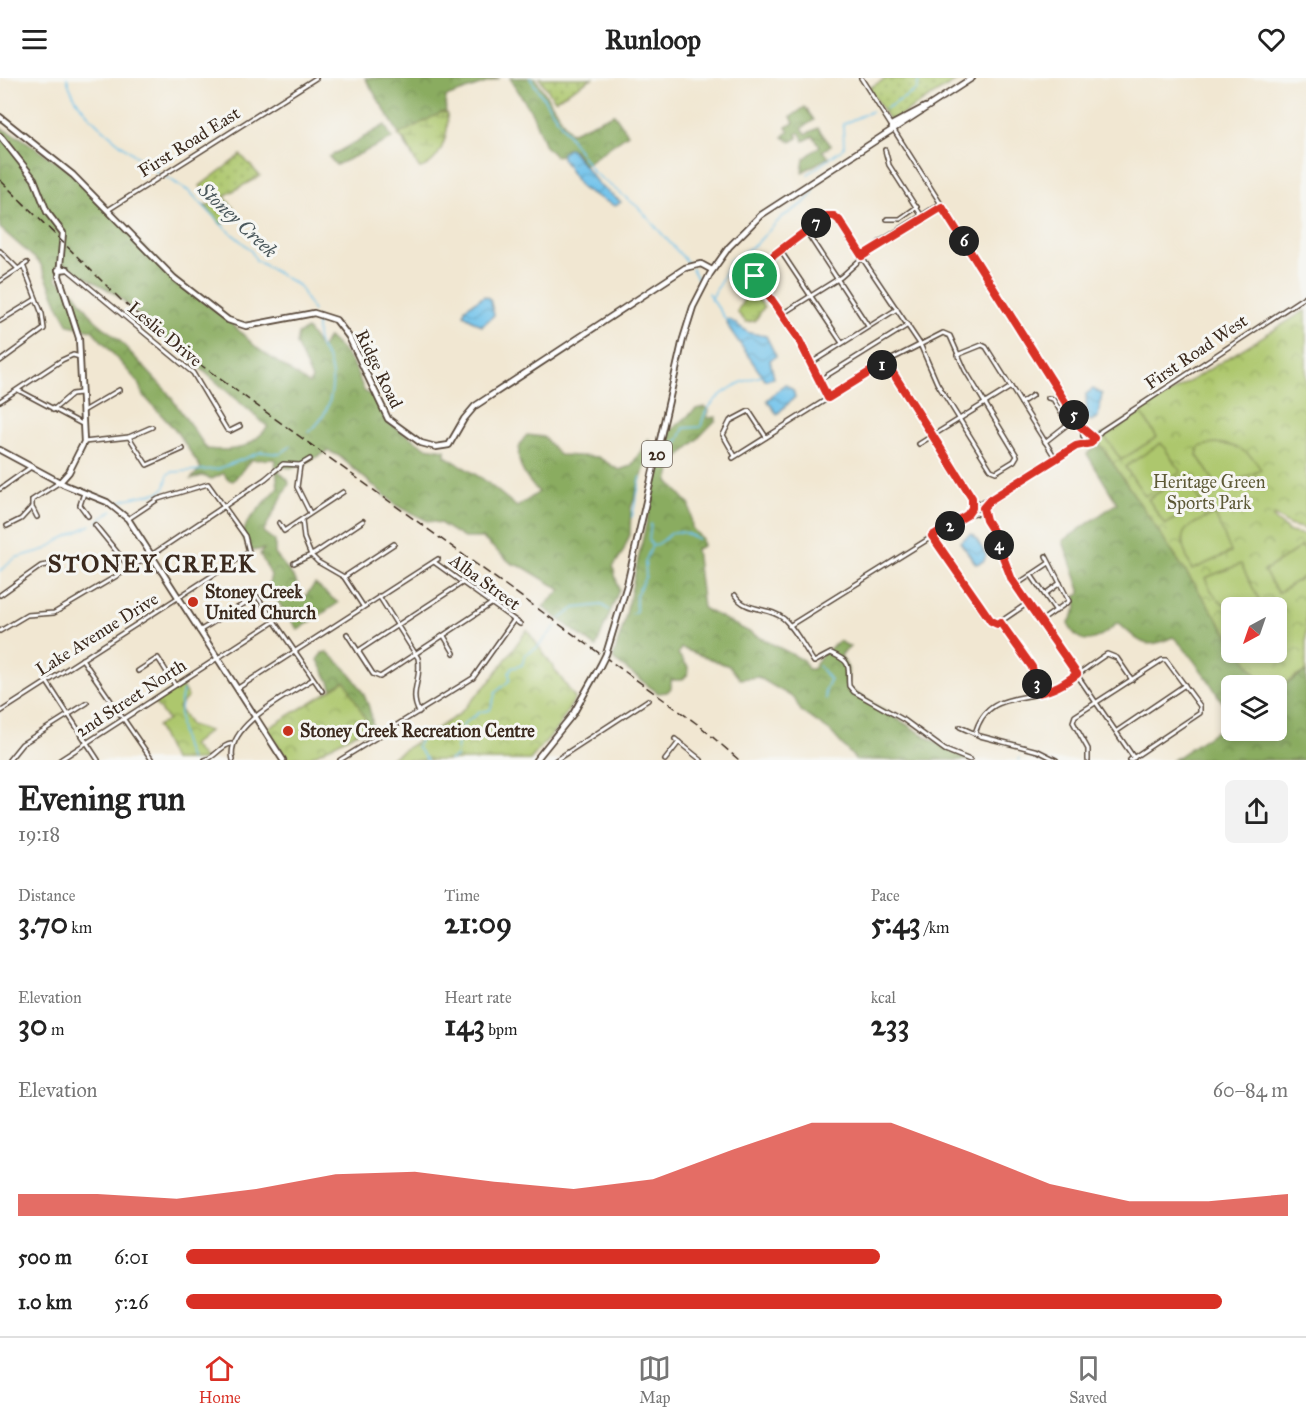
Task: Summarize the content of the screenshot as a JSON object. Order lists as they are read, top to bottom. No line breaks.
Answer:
{"streets":{"main road":["Ridge Road","20"],"street":["First Road East","Leslie Drive","First Road West","Alba Street","Lake Avenue Drive","2nd Street North"]},"crossings":[["First Road East","Ridge Road"],["Ridge Road","20"]],"districts":["STONEY CREEK"],"water":["Stoney Creek"],"parks":["Heritage Green Sports Park"],"places":["Stoney Creek United Church","Stoney Creek Recreation Centre"],"north":"bottom left","page":{"header":"Runloop","pins":["7","6","1","5","2","4","3"],"heading":["Evening run","19:18"],"stats":[["Distance","3.70 km"],["Time","21:09"],["Pace","5:43 /km"],["Elevation","30 m"],["Heart rate","143 bpm"],["kcal","233"]],"chart":["Elevation","60–84 m"],"list":[{"name":"500 m","note":"6:01"},{"name":"1.0 km","note":"5:26"}],"tabs":["Home","Map","Saved"]}}
